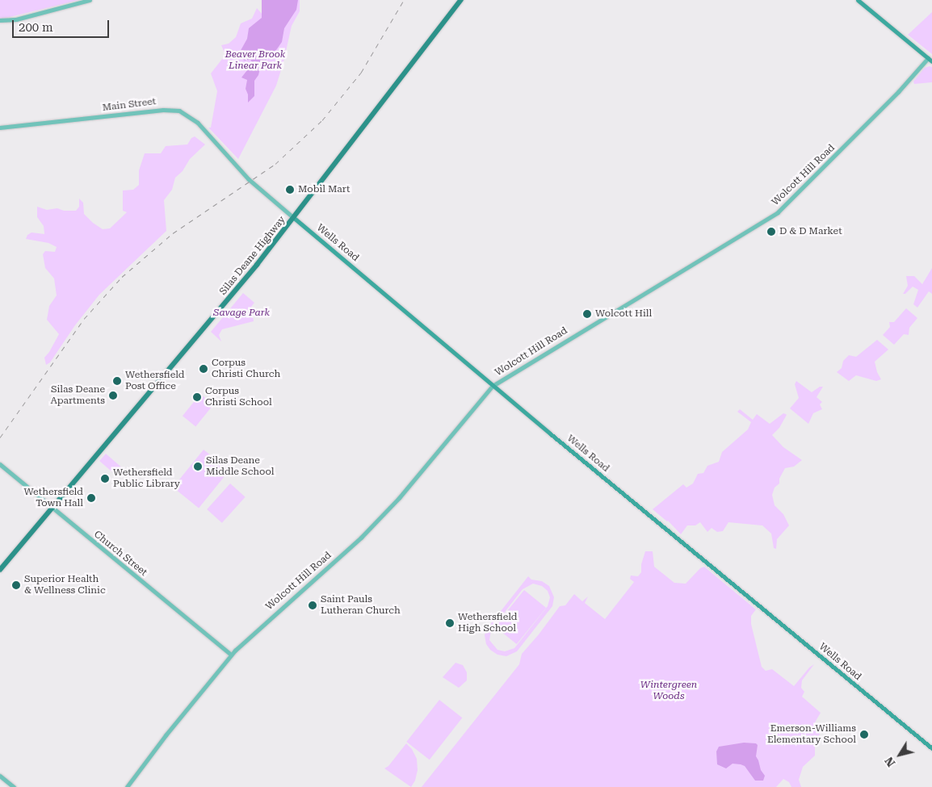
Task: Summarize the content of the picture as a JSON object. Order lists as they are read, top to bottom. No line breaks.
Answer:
{"streets":{"main road":["Wells Road","Silas Deane Highway"],"street":["Main Street","Wolcott Hill Road","Church Street"]},"crossings":[["Main Street","Wells Road"],["Wolcott Hill Road","Wells Road"],["Wolcott Hill Road","Church Street"],["Wells Road","Silas Deane Highway"],["Silas Deane Highway","Church Street"]],"parks":["Beaver Brook Linear Park","Savage Park","Wintergreen Woods"],"places":["Mobil Mart","D & D Market","Wolcott Hill","Corpus Christi Church","Wethersfield Post Office","Silas Deane Apartments","Corpus Christi School","Silas Deane Middle School","Wethersfield Public Library","Wethersfield Town Hall","Superior Health & Wellness Clinic","Saint Pauls Lutheran Church","Wethersfield High School","Emerson-Williams Elementary School"],"scale_bar":"200 m","north":"bottom left"}
